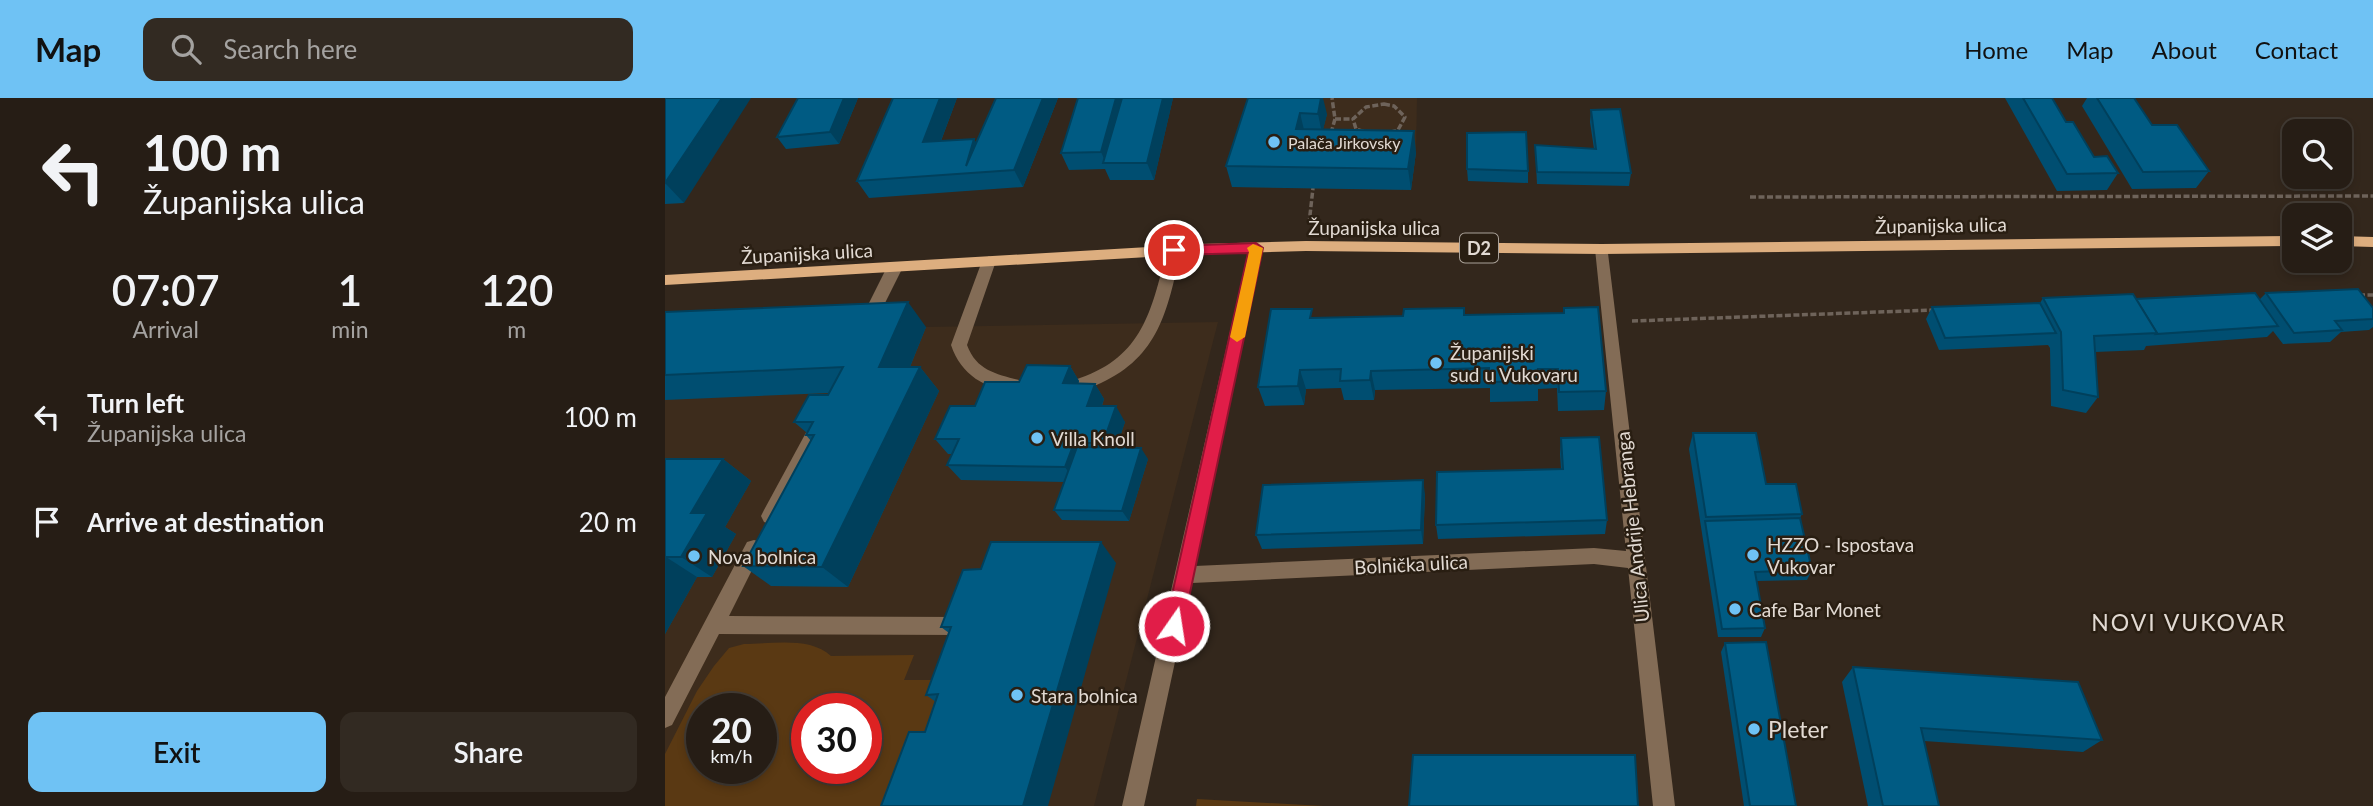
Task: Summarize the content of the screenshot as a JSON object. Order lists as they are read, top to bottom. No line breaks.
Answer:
{"streets":{"main road":["Županijska ulica","D2"],"street":["Ulica Andrije Hebranga","Bolnička ulica"]},"crossings":[["Županijska ulica","Ulica Andrije Hebranga"],["Ulica Andrije Hebranga","Bolnička ulica"]],"districts":["NOVI VUKOVAR"],"places":["Palača Jirkovsky","Županijski sud u Vukovaru","Villa Knoll","HZZO - Ispostava Vukovar","Nova bolnica","Cafe Bar Monet","Stara bolnica","Pleter"],"page":{"header":"Map","search":"Search here","nav":["Home","Map","About","Contact"],"turn":["100 m","Županijska ulica"],"eta":["07:07","Arrival","1","min","120","m"],"list":[{"name":"Turn left","note":"Županijska ulica","value":"100 m"},{"name":"Arrive at destination","value":"20 m"}],"speed":"20 km/h","limit":"30","buttons":["Exit","Share"]}}
